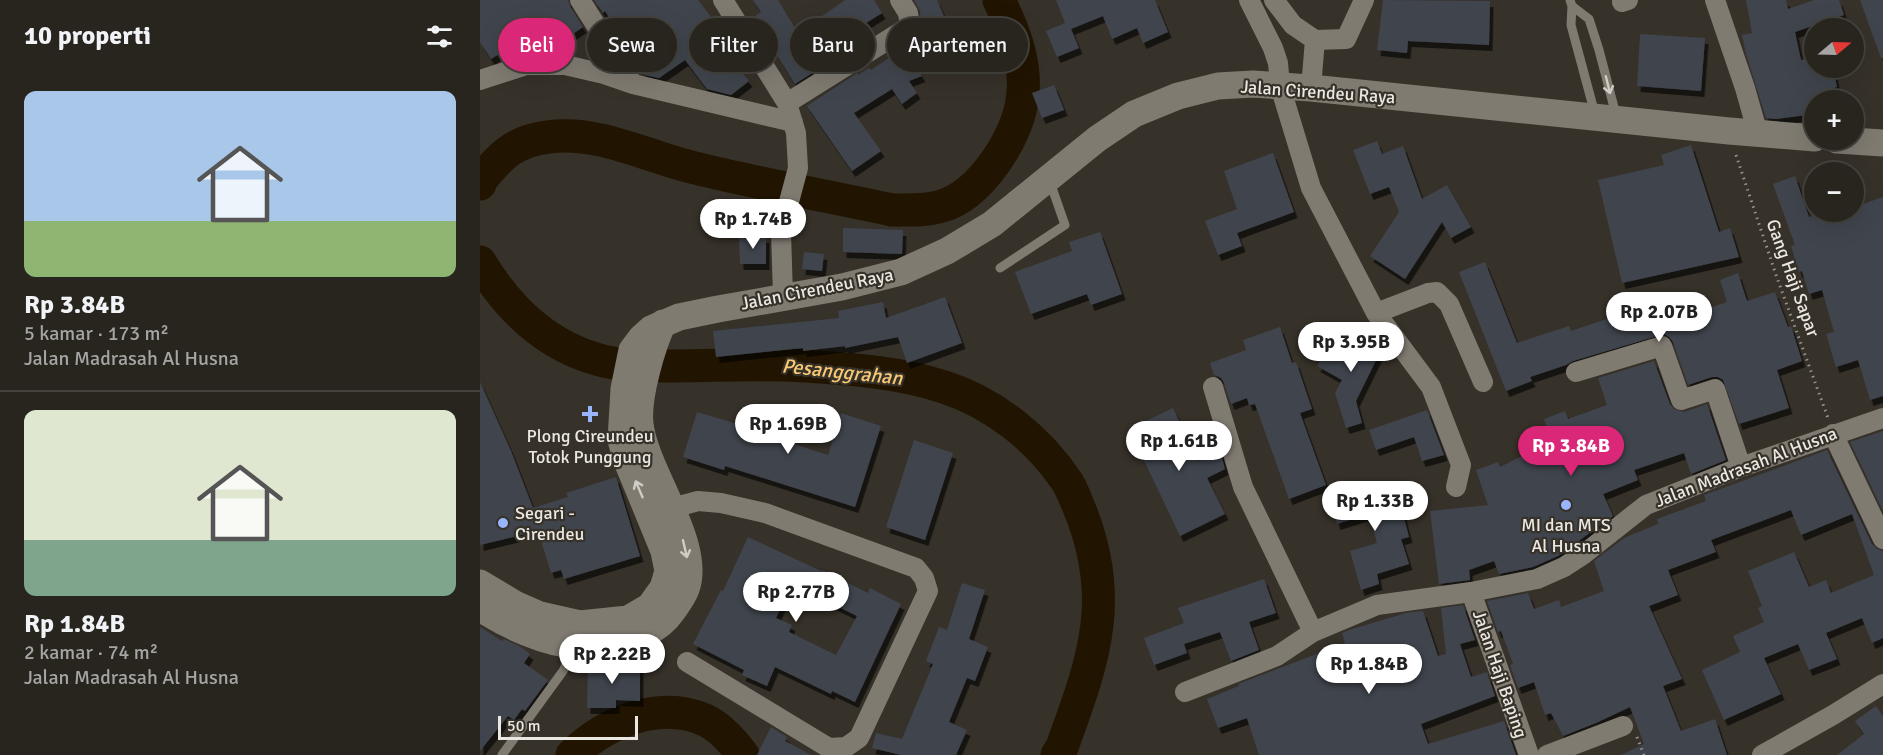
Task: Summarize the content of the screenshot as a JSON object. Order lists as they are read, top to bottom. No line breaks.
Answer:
{"streets":{"main road":["Jalan Cirendeu Raya"],"street":["Jalan Madrasah Al Husna","Jalan Haji Baping"],"path":["Gang Haji Sapar"]},"crossings":[["Jalan Cirendeu Raya","Gang Haji Sapar"],["Gang Haji Sapar","Jalan Madrasah Al Husna"],["Jalan Madrasah Al Husna","Jalan Haji Baping"]],"water":["Pesanggrahan"],"places":{"health":["Plong Cireundeu Totok Punggung"],"other":["MI dan MTS Al Husna","Segari - Cirendeu"]},"scale_bar":"50 m","north":"right","page":{"heading":"10 properti","map_buttons":["+","−"],"chip":["Beli","Sewa","Filter","Baru","Apartemen"],"list":[{"name":"Rp 3.84B","note":"5 kamar · 173 m² · Jalan Madrasah Al Husna"},{"name":"Rp 1.84B","note":"2 kamar · 74 m² · Jalan Madrasah Al Husna"}],"price":["Rp 1.74B","Rp 2.07B","Rp 3.95B","Rp 1.69B","Rp 1.61B","Rp 3.84B","Rp 1.33B","Rp 2.77B","Rp 2.22B","Rp 1.84B"],"scale":"50 m"}}
